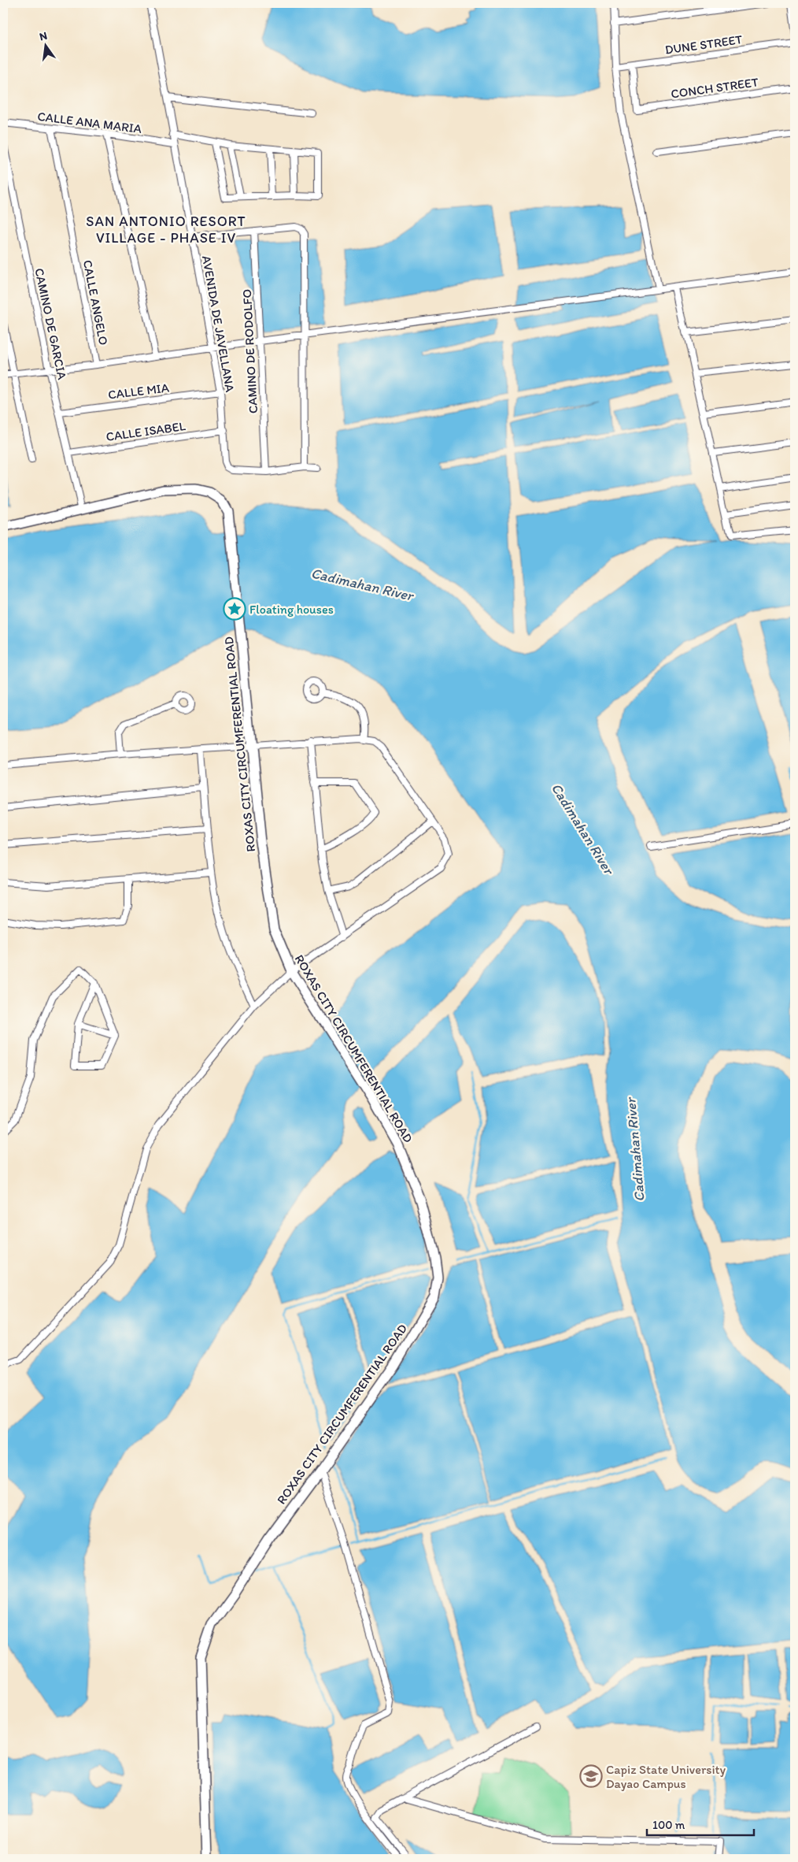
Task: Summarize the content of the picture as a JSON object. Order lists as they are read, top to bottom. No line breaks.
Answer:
{"streets":{"main road":["ROXAS CITY CIRCUMFERENTIAL ROAD"],"street":["DUNE STREET","CONCH STREET","CALLE ANA MARIA","CALLE ANGELO","CAMINO DE GARCIA","AVENIDA DE JAVELLANA","CAMINO DE RODOLFO","CALLE MIA","CALLE ISABEL"]},"crossings":[["DUNE STREET","CONCH STREET"],["CALLE ANA MARIA","CALLE ANGELO"],["CALLE ANA MARIA","AVENIDA DE JAVELLANA"],["CAMINO DE GARCIA","CALLE MIA"],["CAMINO DE GARCIA","CALLE ISABEL"],["CAMINO DE GARCIA","ROXAS CITY CIRCUMFERENTIAL ROAD"],["AVENIDA DE JAVELLANA","CAMINO DE RODOLFO"],["AVENIDA DE JAVELLANA","CALLE MIA"],["AVENIDA DE JAVELLANA","CALLE ISABEL"]],"districts":["SAN ANTONIO RESORT VILLAGE - PHASE IV"],"water":["Cadimahan River"],"places":{"place":["Floating houses"],"school or university":["Capiz State University Dayao Campus"]},"scale_bar":"100 m","north":"top"}
